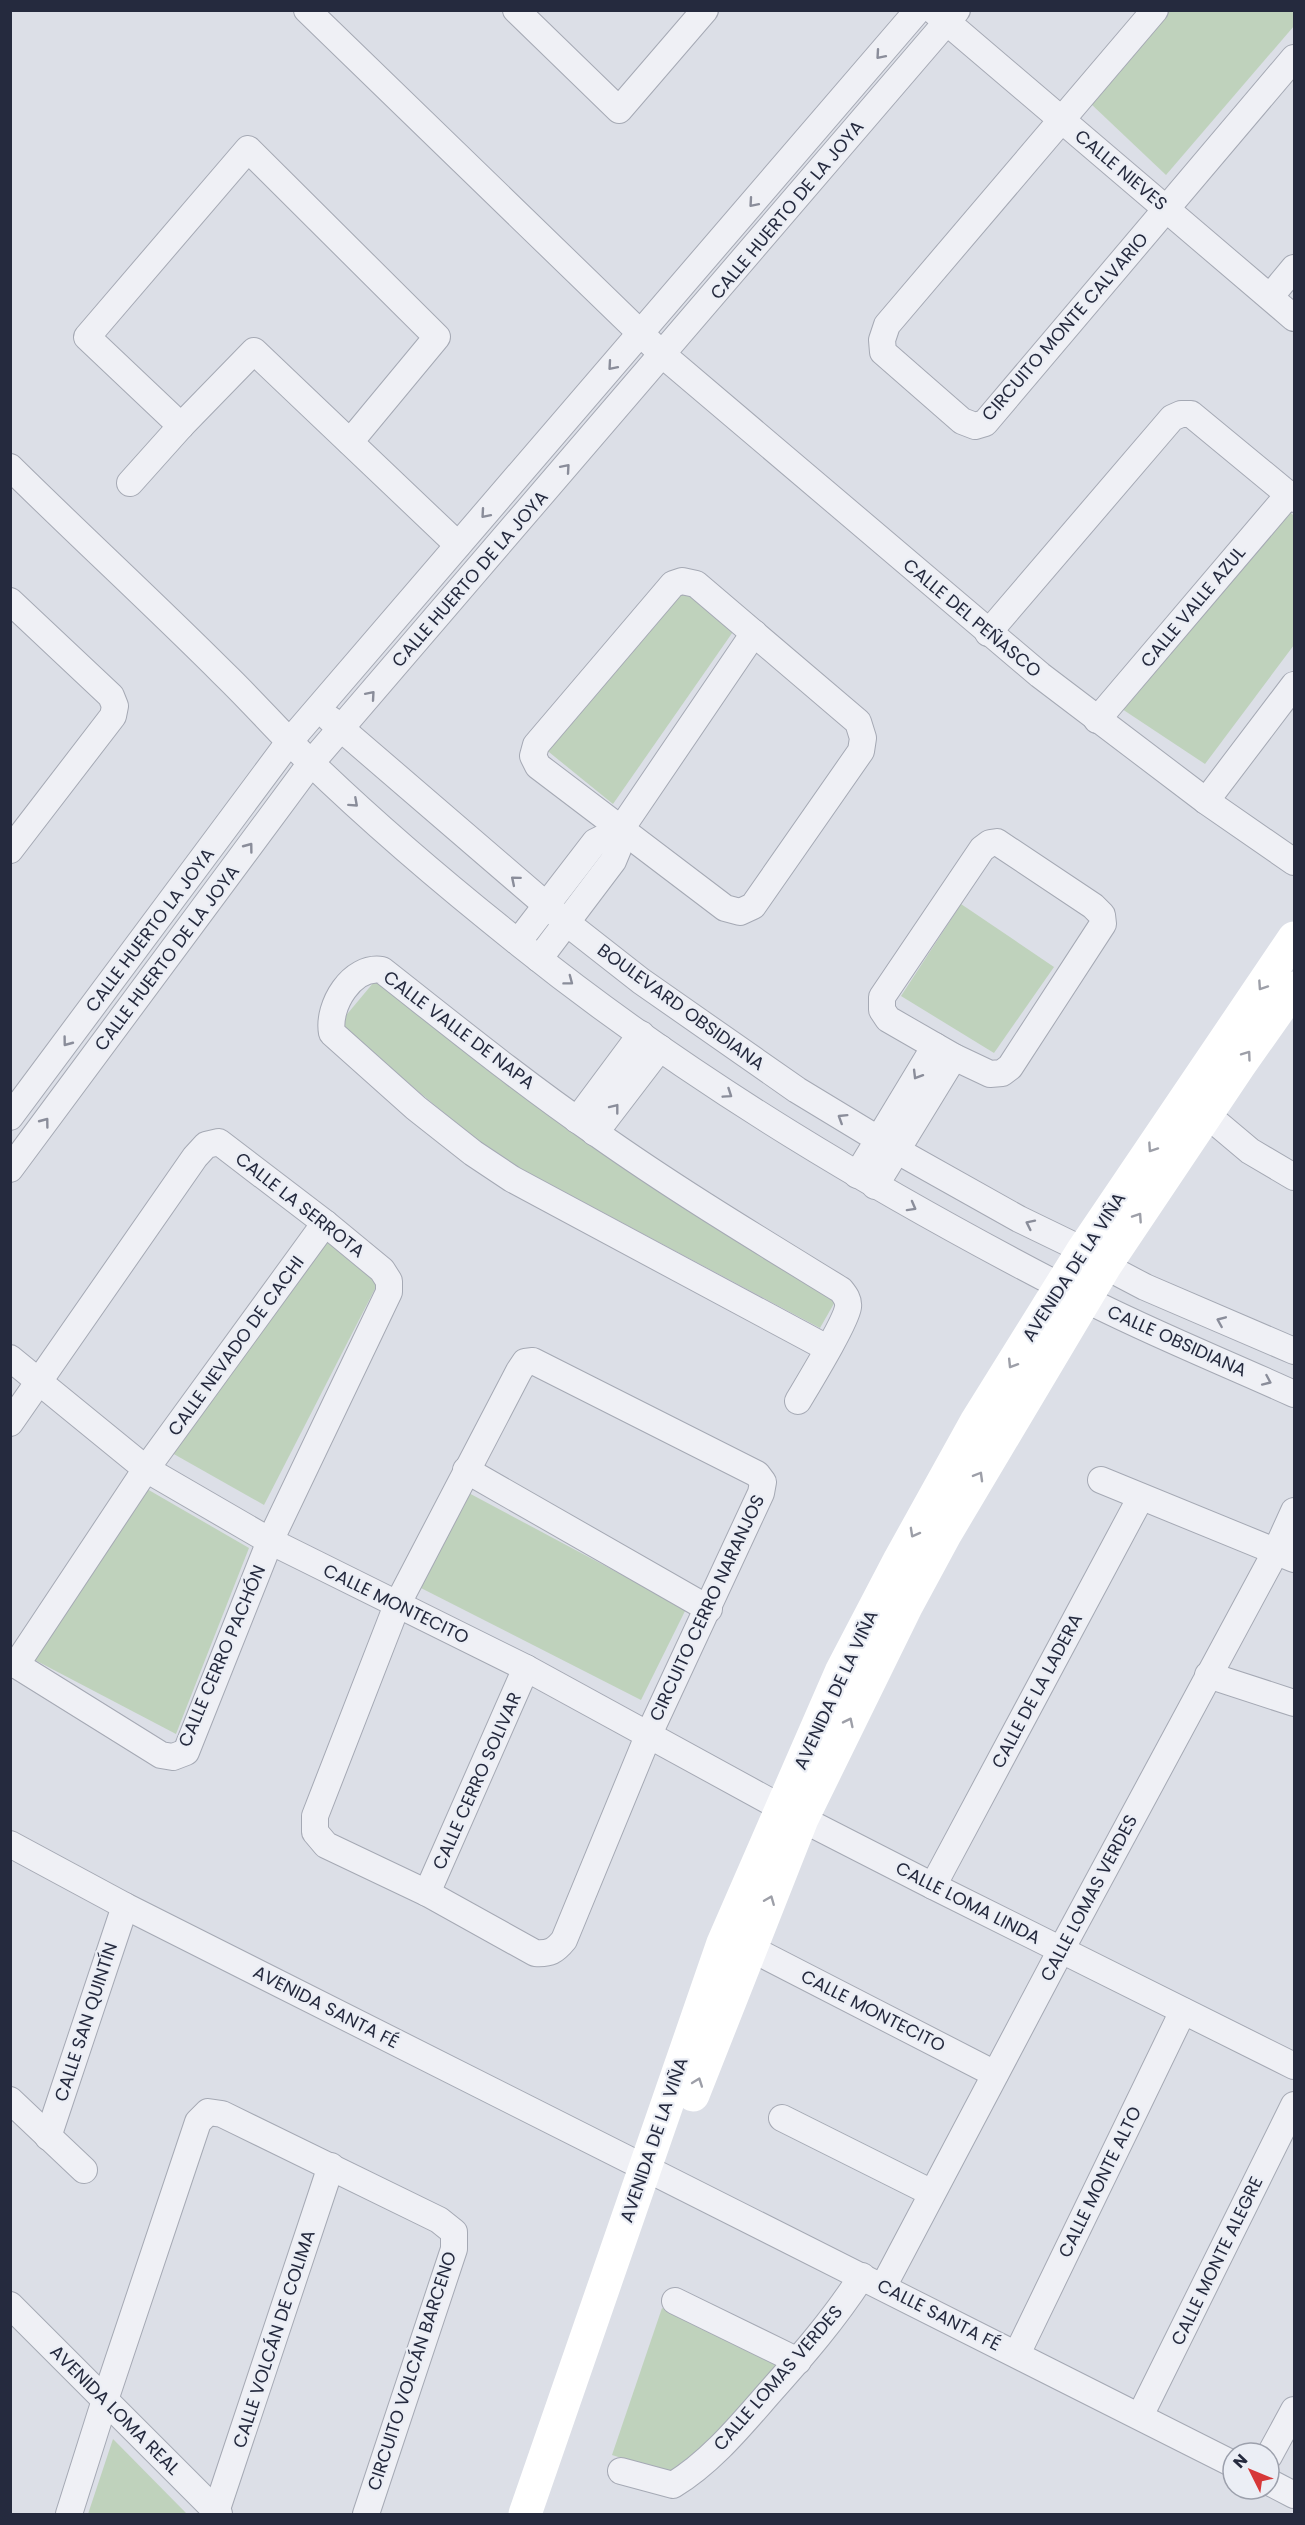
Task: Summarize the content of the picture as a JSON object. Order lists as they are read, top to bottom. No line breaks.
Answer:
{"streets":{"street":["CALLE NIEVES","CALLE HUERTO DE LA JOYA","CIRCUITO MONTE CALVARIO","CALLE VALLE AZUL","CALLE DEL PEÑASCO","CALLE HUERTO LA JOYA","BOULEVARD OBSIDIANA","CALLE VALLE DE NAPA","CALLE LA SERROTA","AVENIDA DE LA VIÑA","CALLE OBSIDIANA","CALLE NEVADO DE CACHI","CALLE MONTECITO","CIRCUITO CERRO NARANJOS","CALLE CERRO PACHÓN","CALLE DE LA LADERA","CALLE CERRO SOLIVAR","CALLE LOMAS VERDES","CALLE LOMA LINDA","AVENIDA SANTA FÉ","CALLE SAN QUINTÍN","CALLE MONTE ALTO","CALLE MONTE ALEGRE","CALLE SANTA FÉ","CALLE VOLCÁN DE COLIMA","CIRCUITO VOLCÁN BARCENO","AVENIDA LOMA REAL"]},"crossings":[["CALLE NIEVES","CALLE HUERTO DE LA JOYA"],["CALLE NIEVES","CIRCUITO MONTE CALVARIO"],["CALLE HUERTO DE LA JOYA","CALLE DEL PEÑASCO"],["CALLE HUERTO DE LA JOYA","BOULEVARD OBSIDIANA"],["CALLE VALLE AZUL","CALLE DEL PEÑASCO"],["CALLE DEL PEÑASCO","CALLE HUERTO LA JOYA"],["CALLE HUERTO LA JOYA","BOULEVARD OBSIDIANA"],["BOULEVARD OBSIDIANA","AVENIDA DE LA VIÑA"],["BOULEVARD OBSIDIANA","CALLE OBSIDIANA"],["CALLE LA SERROTA","CALLE NEVADO DE CACHI"],["CALLE LA SERROTA","CALLE MONTECITO"],["CALLE LA SERROTA","CALLE CERRO PACHÓN"],["AVENIDA DE LA VIÑA","CALLE OBSIDIANA"],["AVENIDA DE LA VIÑA","CALLE MONTECITO"],["AVENIDA DE LA VIÑA","CALLE LOMA LINDA"],["AVENIDA DE LA VIÑA","AVENIDA SANTA FÉ"],["AVENIDA DE LA VIÑA","CALLE SANTA FÉ"],["CALLE NEVADO DE CACHI","CALLE MONTECITO"],["CALLE NEVADO DE CACHI","CALLE CERRO PACHÓN"],["CALLE MONTECITO","CIRCUITO CERRO NARANJOS"],["CALLE MONTECITO","CALLE CERRO PACHÓN"],["CALLE MONTECITO","CALLE CERRO SOLIVAR"],["CALLE MONTECITO","CALLE LOMAS VERDES"],["CALLE MONTECITO","CALLE LOMA LINDA"],["CIRCUITO CERRO NARANJOS","CALLE CERRO SOLIVAR"],["CALLE DE LA LADERA","CALLE LOMA LINDA"],["CALLE LOMAS VERDES","CALLE LOMA LINDA"],["CALLE LOMAS VERDES","CALLE SANTA FÉ"],["CALLE LOMA LINDA","CALLE MONTE ALTO"],["AVENIDA SANTA FÉ","CALLE SAN QUINTÍN"],["AVENIDA SANTA FÉ","CALLE SANTA FÉ"],["CALLE MONTE ALTO","CALLE SANTA FÉ"],["CALLE MONTE ALEGRE","CALLE SANTA FÉ"],["CALLE VOLCÁN DE COLIMA","CIRCUITO VOLCÁN BARCENO"],["CALLE VOLCÁN DE COLIMA","AVENIDA LOMA REAL"],["CIRCUITO VOLCÁN BARCENO","AVENIDA LOMA REAL"]],"one_way":["CALLE HUERTO DE LA JOYA","CALLE HUERTO LA JOYA"],"north":"top left"}
